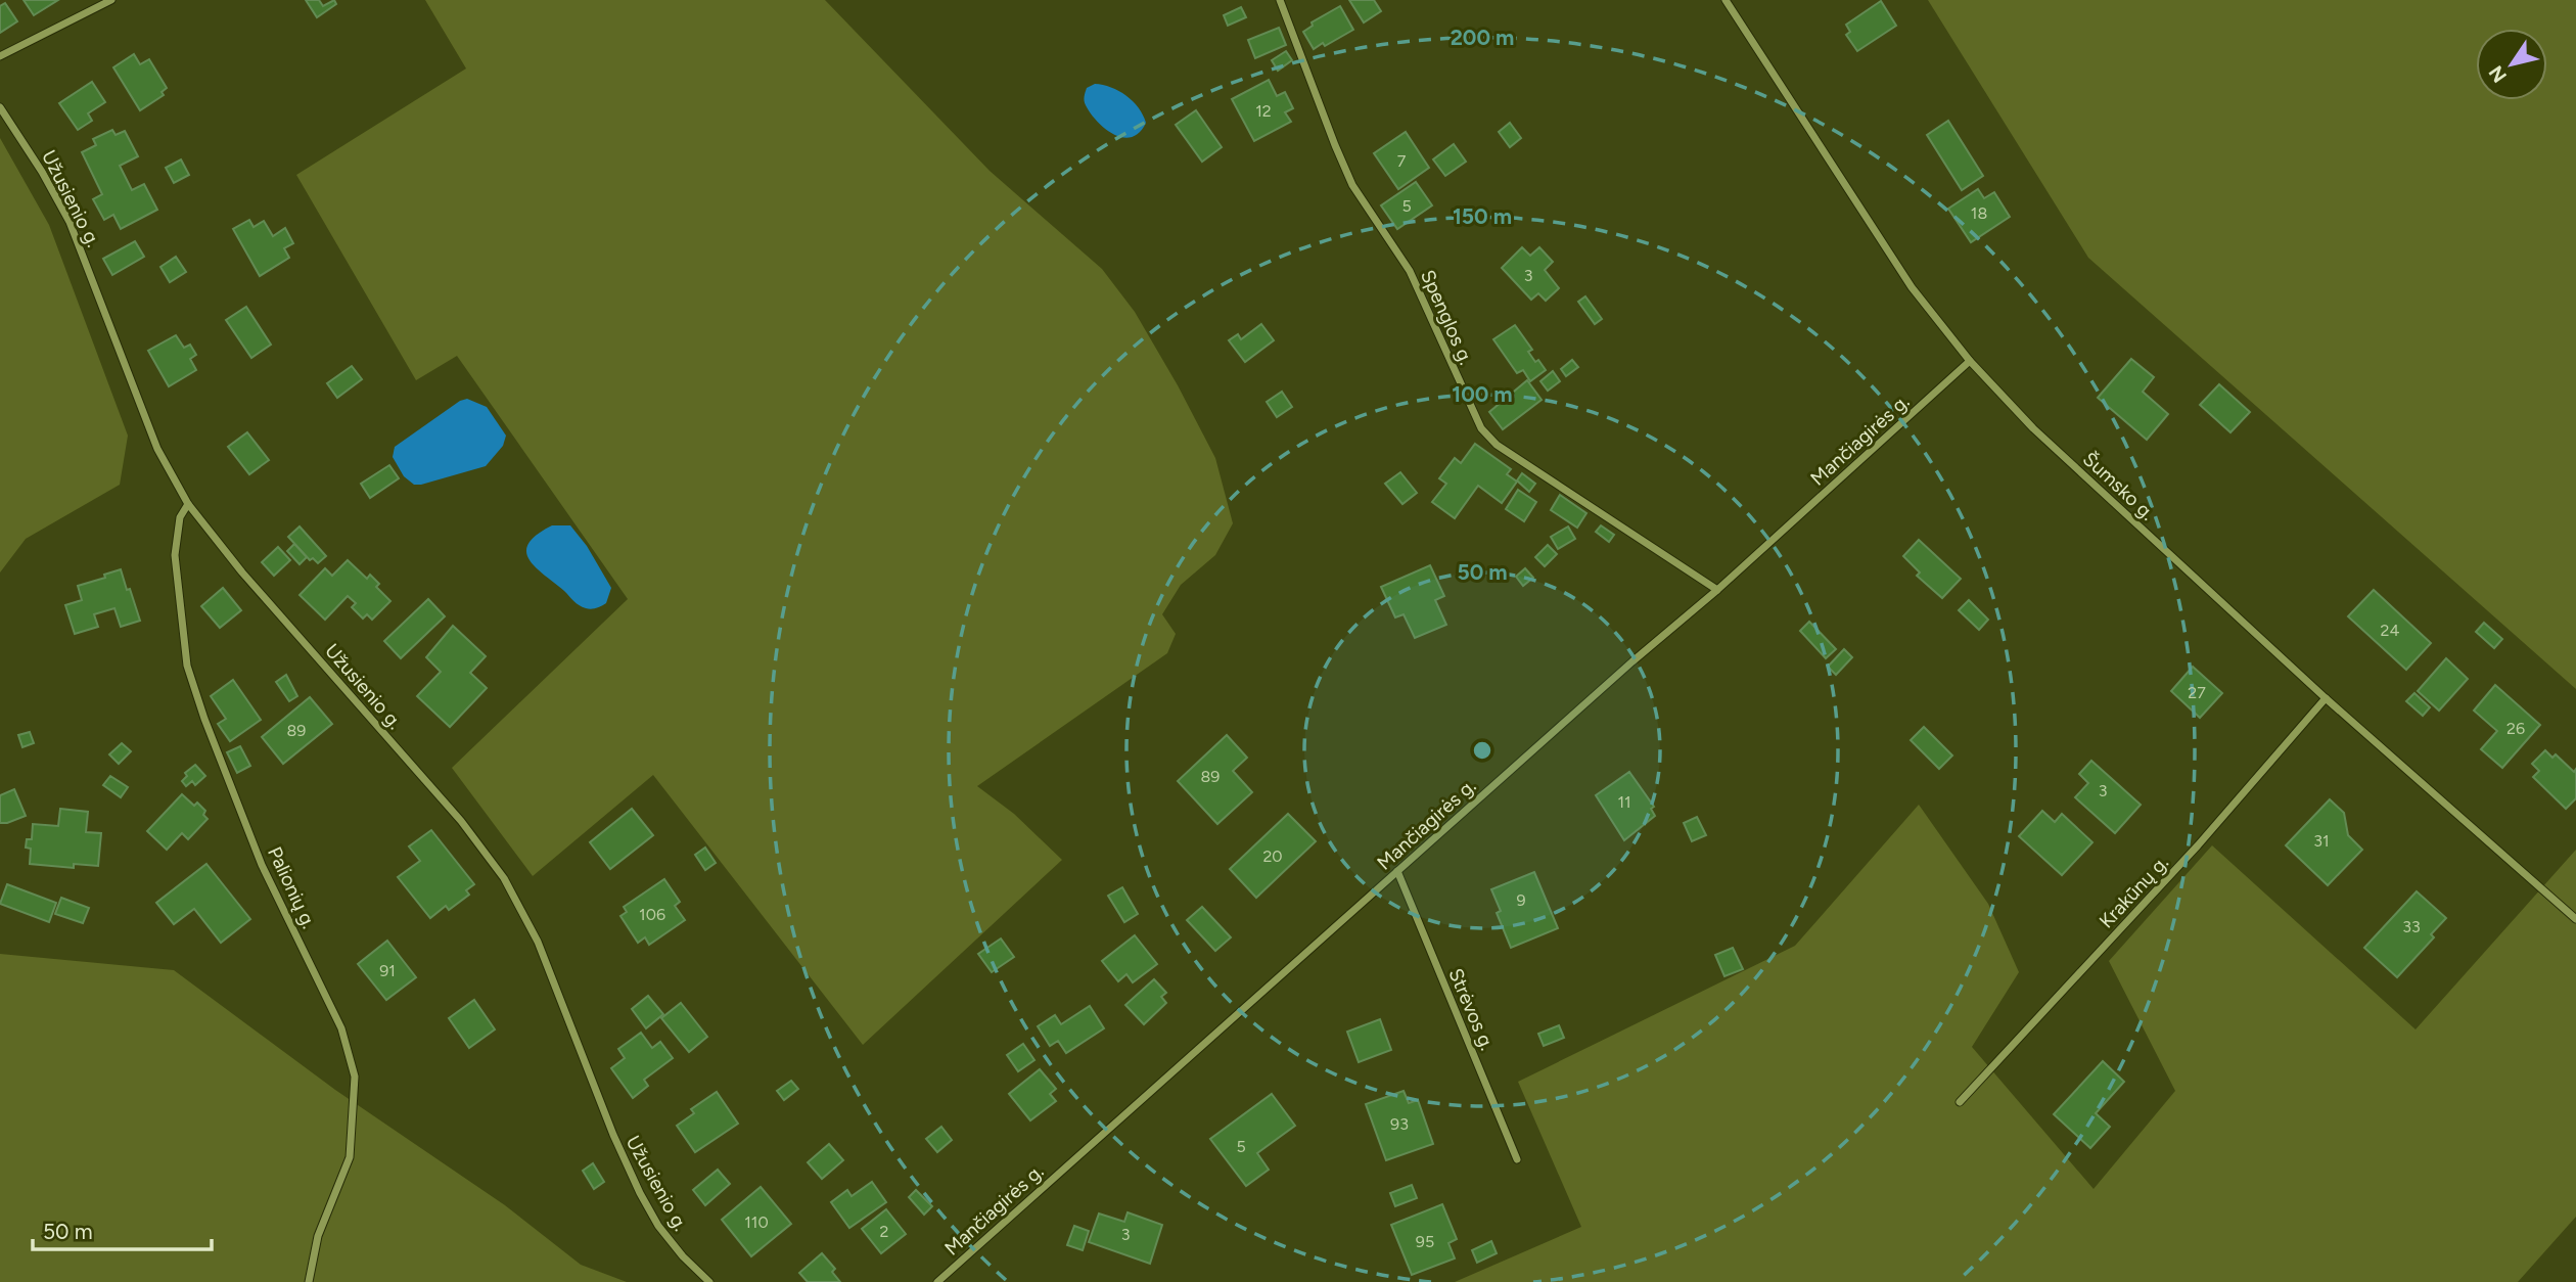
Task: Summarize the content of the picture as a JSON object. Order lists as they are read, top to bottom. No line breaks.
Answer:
{"streets":{"street":["Užusienio g.","Spenglos g.","Mančiagirės g.","Šumsko g.","Palionių g.","Krakūnų g.","Strėvos g."]},"crossings":[["Užusienio g.","Palionių g."],["Spenglos g.","Mančiagirės g."],["Mančiagirės g.","Šumsko g."],["Mančiagirės g.","Strėvos g."],["Šumsko g.","Krakūnų g."]],"house_numbers":["12","7","5","18","3","24","27","26","89","89","3","11","31","20","9","106","33","91","93","5","110","2","3","95"],"scale_bar":"50 m","north":"bottom left","rings":["200 m","150 m","100 m","50 m"]}
